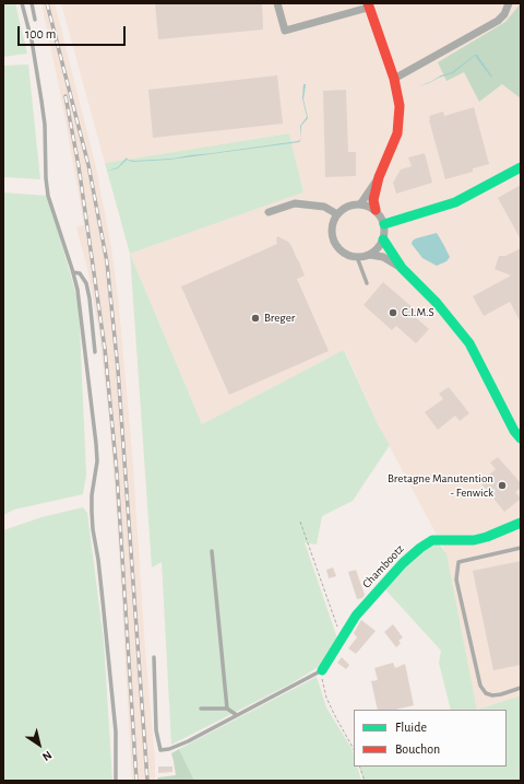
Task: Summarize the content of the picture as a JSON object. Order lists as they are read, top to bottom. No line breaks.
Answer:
{"streets":{"street":["Chambootz"]},"places":["C.I.M.S","Breger","Bretagne Manutention - Fenwick"],"legend":["Fluide","Bouchon"],"scale_bar":"100 m","north":"bottom right"}
